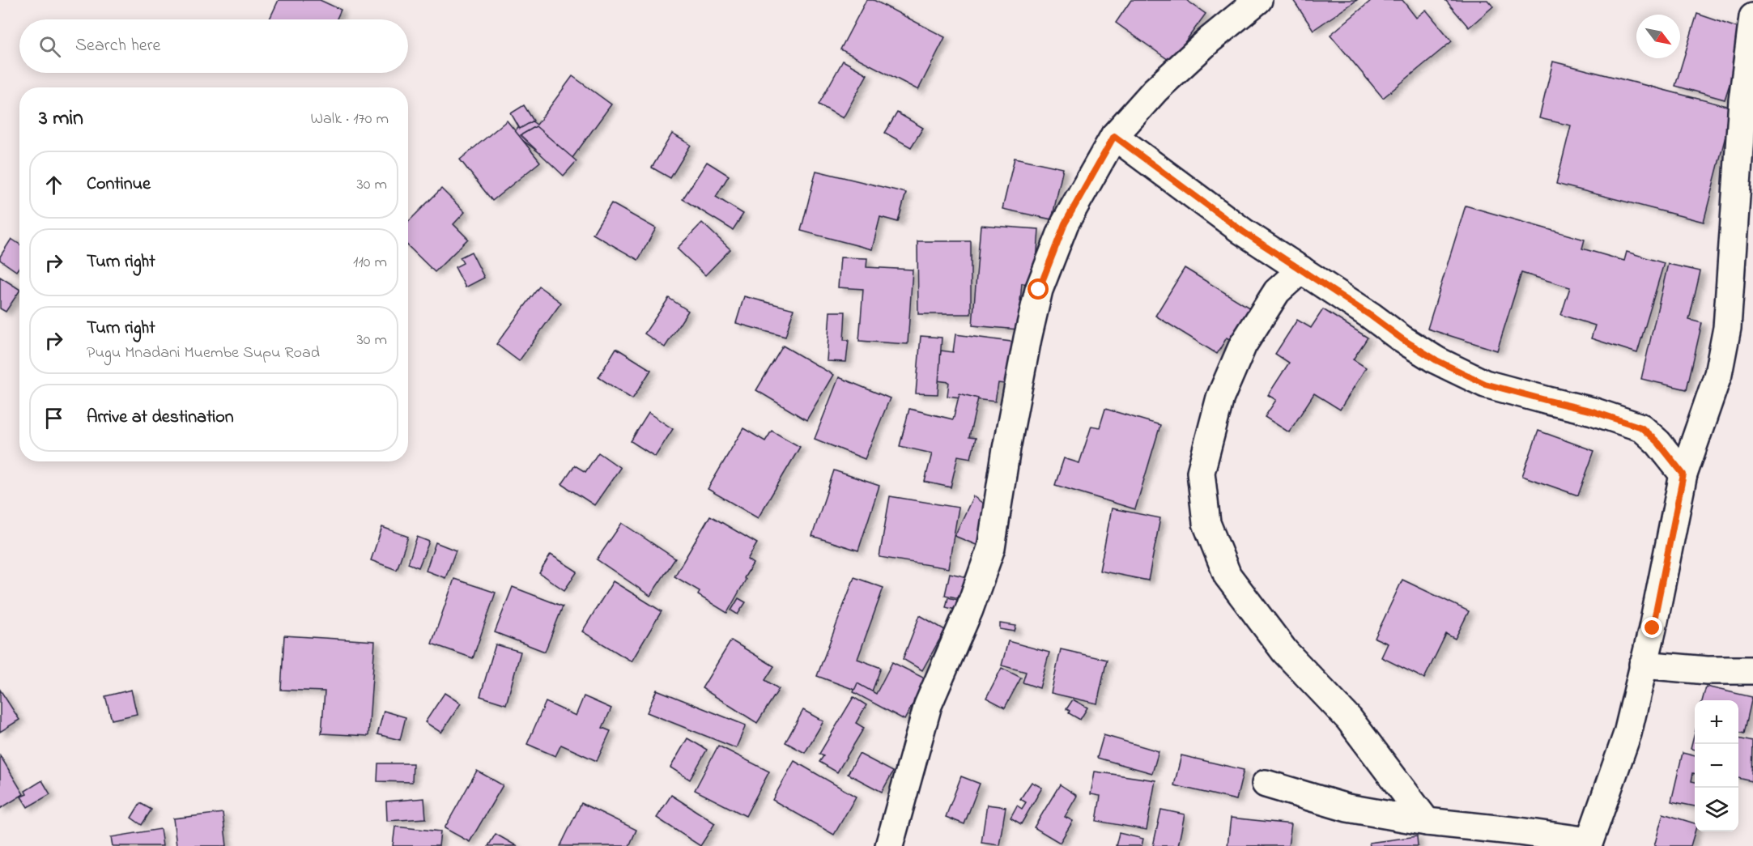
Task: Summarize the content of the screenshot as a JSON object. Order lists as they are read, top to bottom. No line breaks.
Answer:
{"north":"bottom right","page":{"search":"Search here","heading":["3 min","Walk · 170 m"],"list":[["Continue","30 m"],["Turn right","110 m"],["Turn right","Pugu Mnadani Muembe Supu Road","30 m"],"Arrive at destination"],"map_buttons":["+","−"]}}
